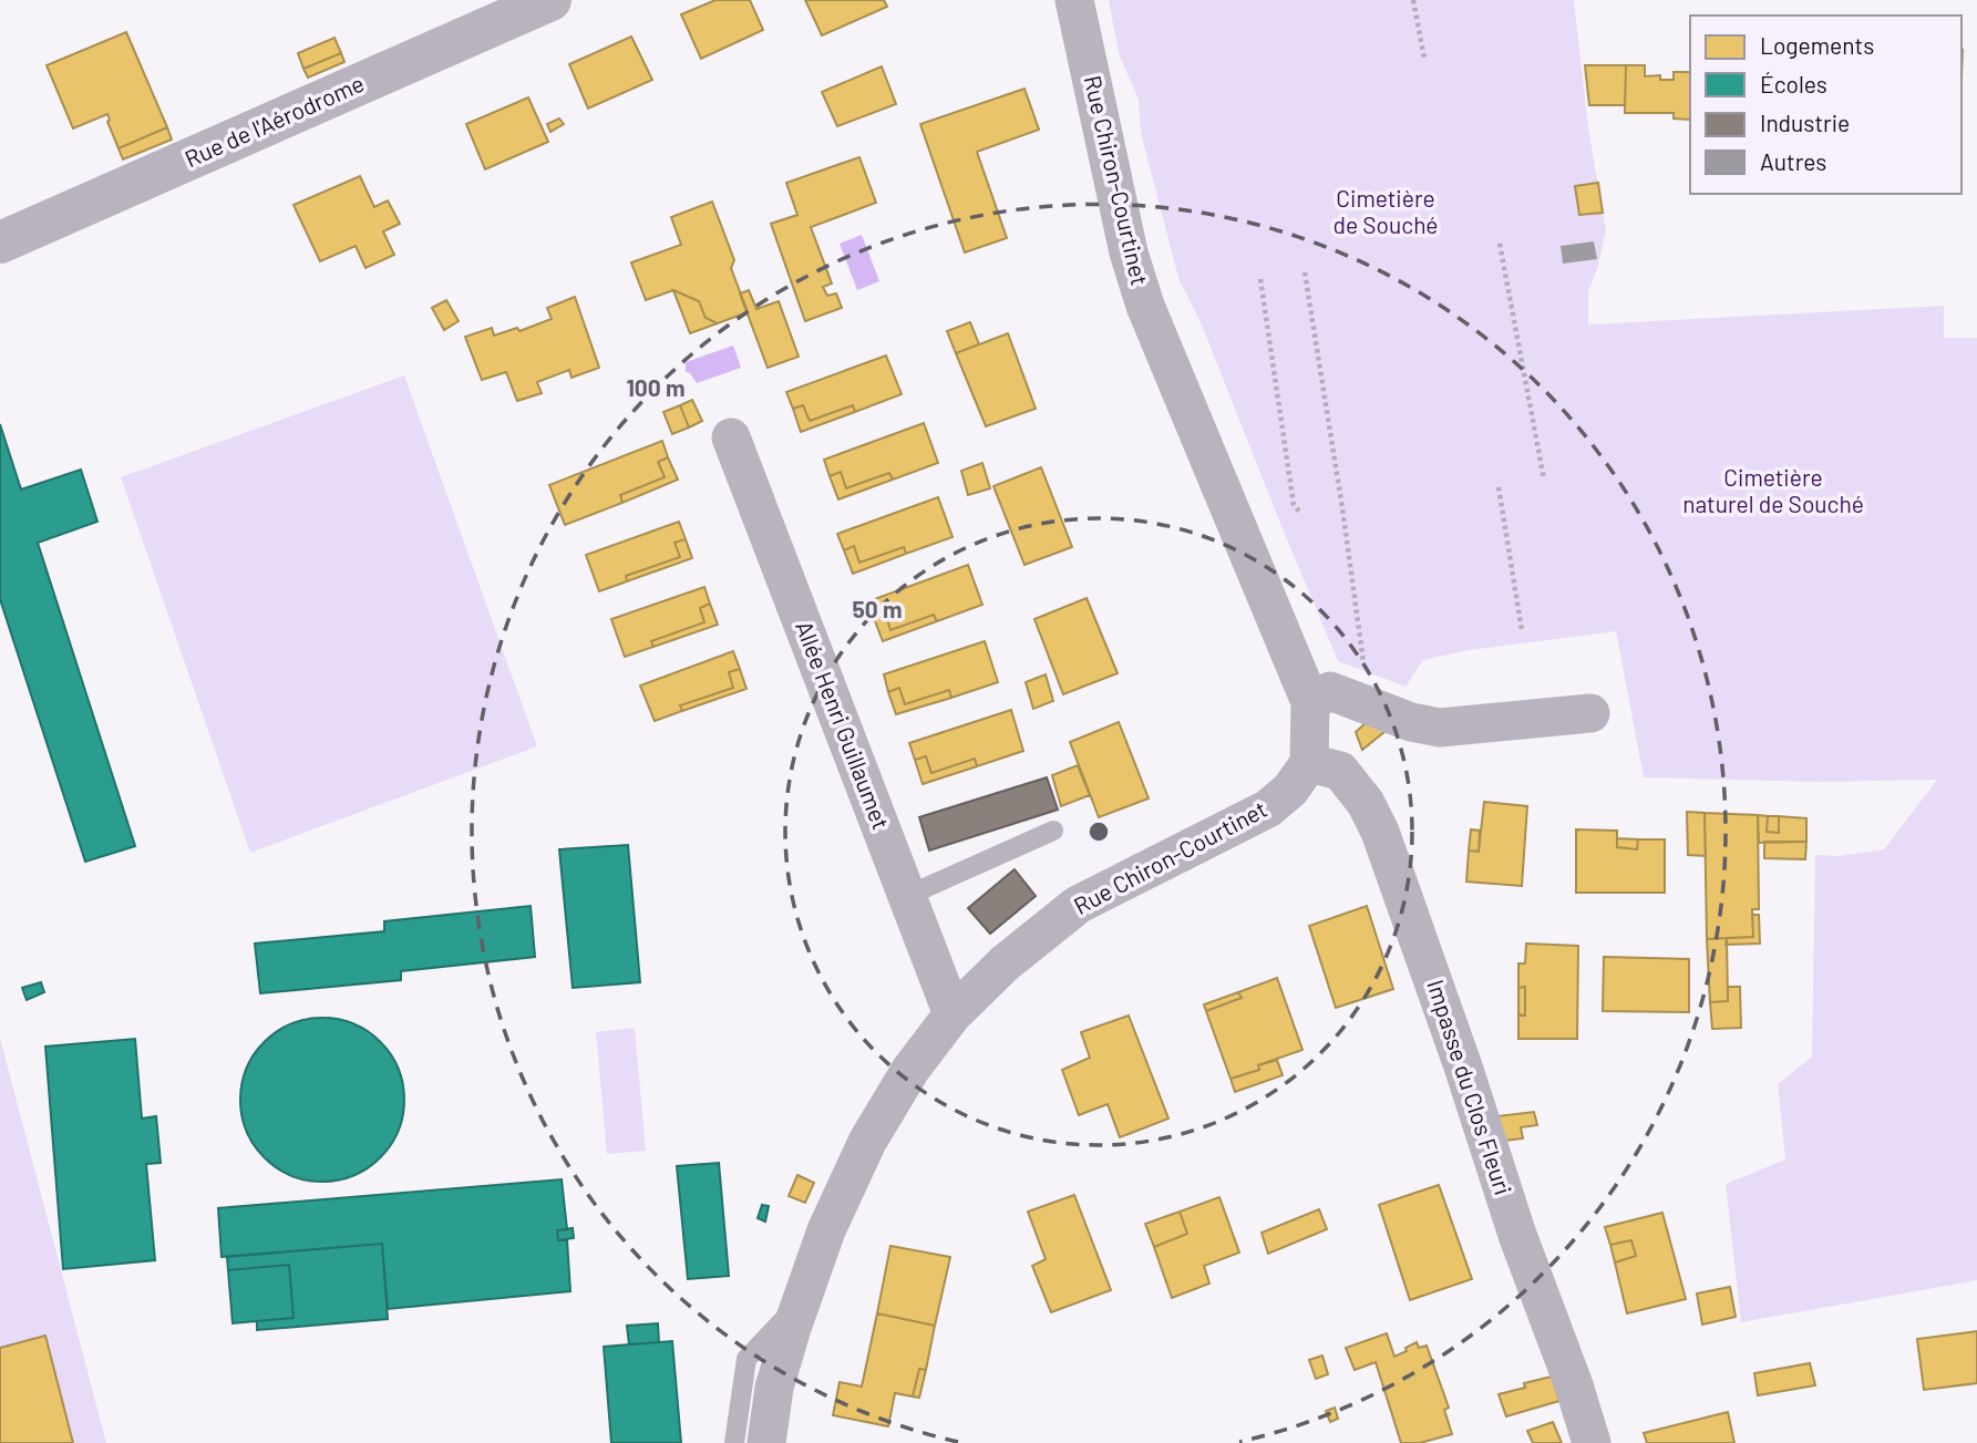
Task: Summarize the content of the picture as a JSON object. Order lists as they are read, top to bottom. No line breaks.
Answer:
{"streets":{"street":["Rue de l'Aérodrome","Rue Chiron-Courtinet","Allée Henri Guillaumet","Impasse du Clos Fleuri"]},"crossings":[["Rue Chiron-Courtinet","Allée Henri Guillaumet"],["Rue Chiron-Courtinet","Impasse du Clos Fleuri"]],"parks":["Cimetière de Souché","Cimetière naturel de Souché"],"legend":["Logements","Écoles","Industrie","Autres"],"rings":["100 m","50 m"]}
